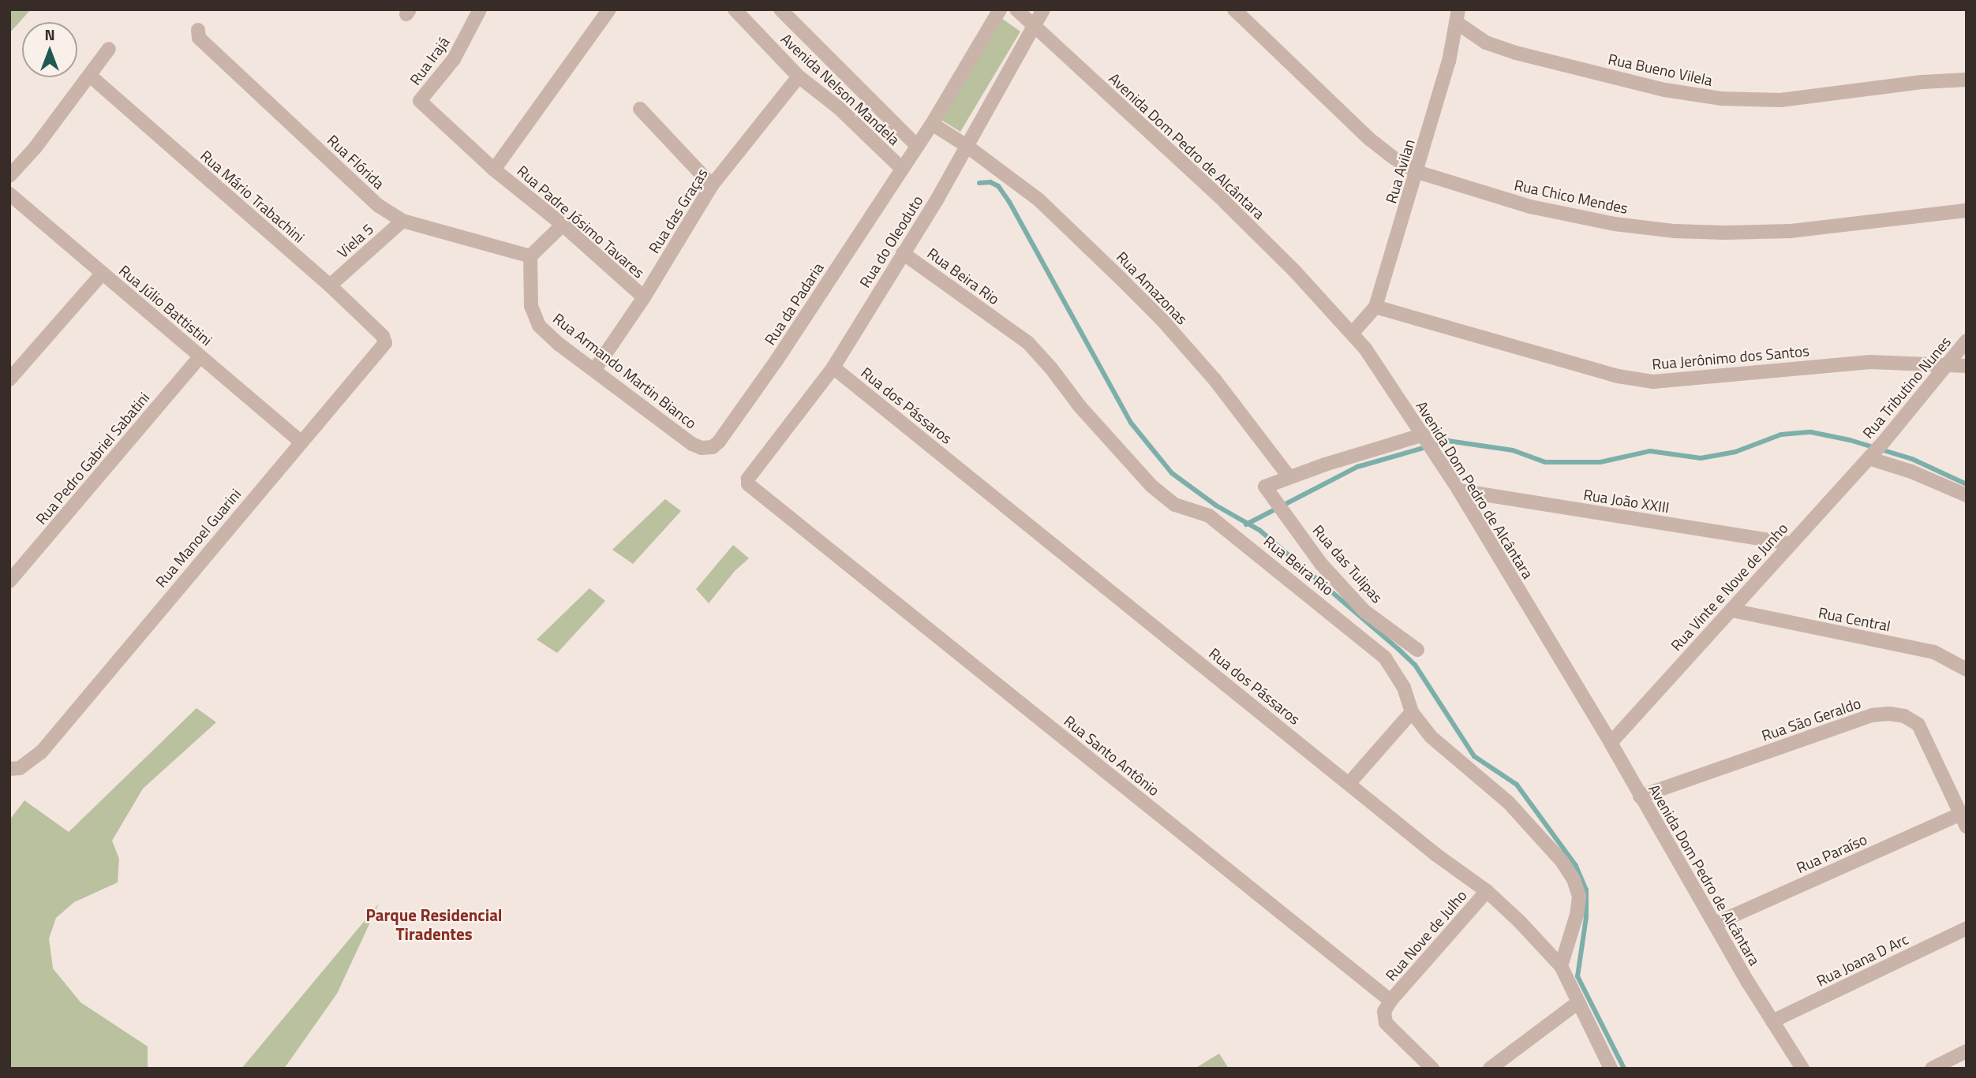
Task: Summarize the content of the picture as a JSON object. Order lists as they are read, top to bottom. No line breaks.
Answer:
{"streets":{"street":["Rua Irajá","Rua Bueno Vilela","Avenida Nelson Mandela","Avenida Dom Pedro de Alcântara","Rua Flórida","Rua Avilan","Rua Mário Trabachini","Rua Chico Mendes","Rua das Graças","Rua Padre Jósimo Tavares","Viela 5","Rua do Oleoduto","Rua Beira Rio","Rua Amazonas","Rua da Padaria","Rua Júlio Battistini","Rua Jerônimo dos Santos","Rua Armando Martin Bianco","Rua Tributino Nunes","Rua dos Pássaros","Rua Pedro Gabriel Sabatini","Rua João XXIII","Rua Manoel Guarini","Rua das Tulipas","Rua Vinte e Nove de Junho","Rua Central","Rua São Geraldo","Rua Santo Antônio","Rua Paraíso","Rua Nove de Julho","Rua Joana D Arc"]},"crossings":[["Rua Irajá","Rua Padre Jósimo Tavares"],["Rua Bueno Vilela","Rua Avilan"],["Avenida Nelson Mandela","Rua das Graças"],["Avenida Nelson Mandela","Rua da Padaria"],["Avenida Dom Pedro de Alcântara","Rua Avilan"],["Avenida Dom Pedro de Alcântara","Rua do Oleoduto"],["Avenida Dom Pedro de Alcântara","Rua João XXIII"],["Avenida Dom Pedro de Alcântara","Rua Vinte e Nove de Junho"],["Avenida Dom Pedro de Alcântara","Rua São Geraldo"],["Avenida Dom Pedro de Alcântara","Rua Paraíso"],["Avenida Dom Pedro de Alcântara","Rua Joana D Arc"],["Rua Flórida","Viela 5"],["Rua Flórida","Rua Armando Martin Bianco"],["Rua Avilan","Rua Chico Mendes"],["Rua Avilan","Rua Jerônimo dos Santos"],["Rua Mário Trabachini","Viela 5"],["Rua Mário Trabachini","Rua Manoel Guarini"],["Rua das Graças","Rua Padre Jósimo Tavares"],["Rua das Graças","Rua Armando Martin Bianco"],["Rua do Oleoduto","Rua Beira Rio"],["Rua do Oleoduto","Rua Amazonas"],["Rua do Oleoduto","Rua dos Pássaros"],["Rua do Oleoduto","Rua Santo Antônio"],["Rua Beira Rio","Rua dos Pássaros"],["Rua Amazonas","Rua das Tulipas"],["Rua da Padaria","Rua Armando Martin Bianco"],["Rua Júlio Battistini","Rua Pedro Gabriel Sabatini"],["Rua Júlio Battistini","Rua Manoel Guarini"],["Rua Jerônimo dos Santos","Rua Tributino Nunes"],["Rua Tributino Nunes","Rua Vinte e Nove de Junho"],["Rua dos Pássaros","Rua Nove de Julho"],["Rua João XXIII","Rua Vinte e Nove de Junho"],["Rua Vinte e Nove de Junho","Rua Central"],["Rua São Geraldo","Rua Paraíso"],["Rua Santo Antônio","Rua Nove de Julho"]],"districts":["Parque Residencial Tiradentes"],"north":"top"}
